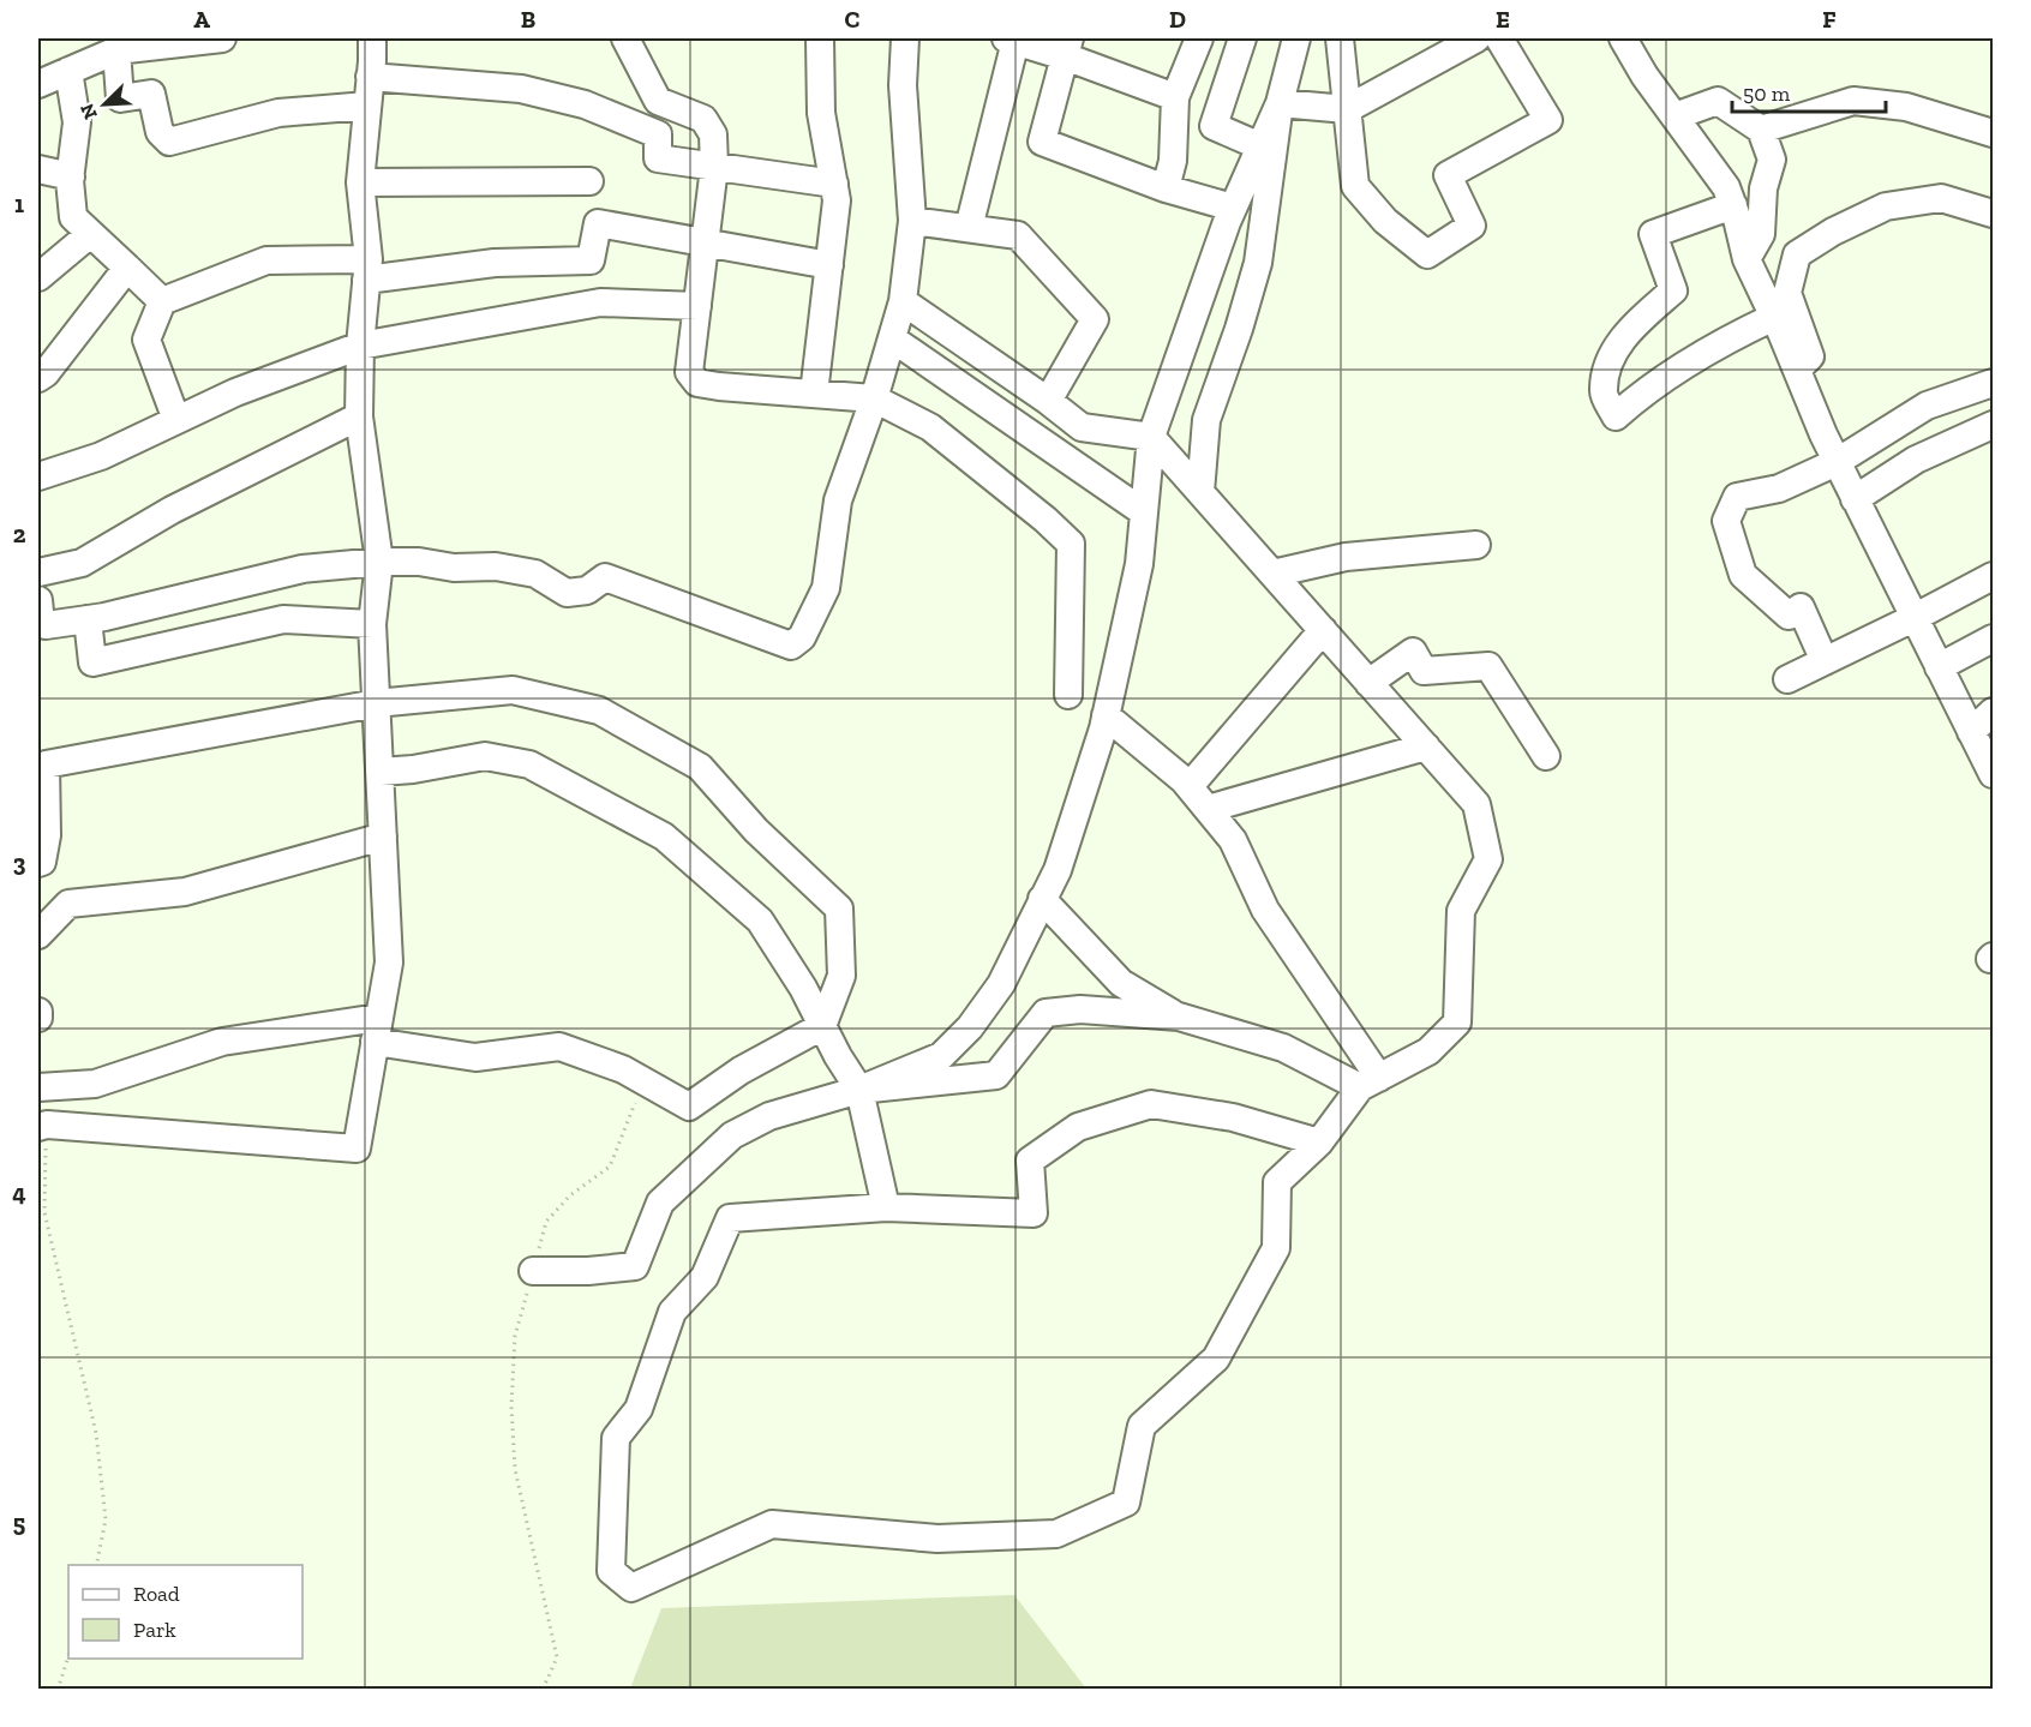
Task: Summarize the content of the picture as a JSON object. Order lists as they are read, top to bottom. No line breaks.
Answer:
{"legend":["Road","Park"],"scale_bar":"50 m","north":"bottom left","grid":{"columns":["A","B","C","D","E","F"],"rows":["1","2","3","4","5"]}}
